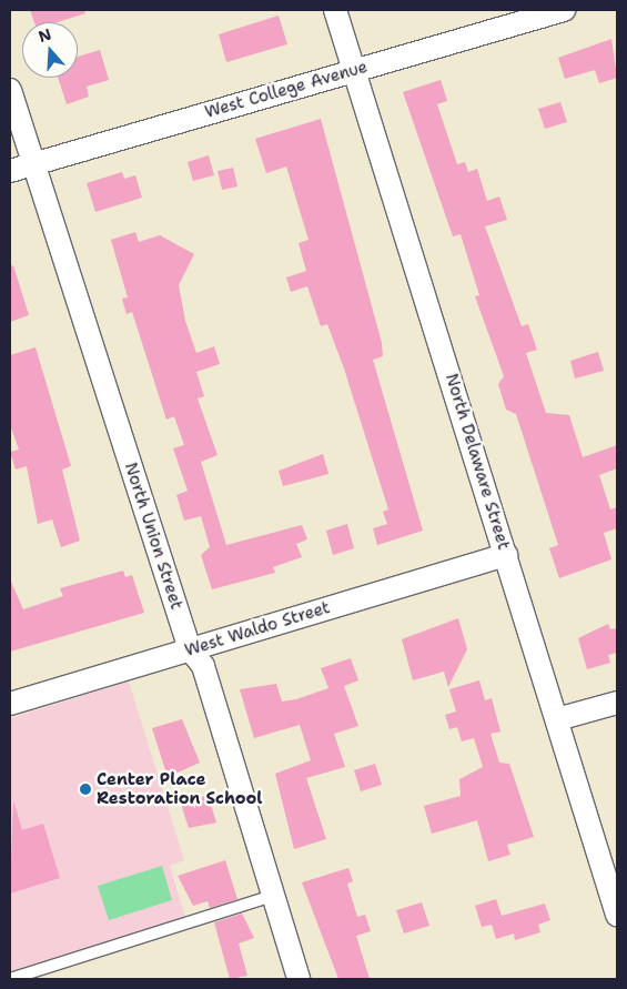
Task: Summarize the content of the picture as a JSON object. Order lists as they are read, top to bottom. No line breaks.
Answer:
{"streets":{"street":["West College Avenue","North Delaware Street","North Union Street","West Waldo Street"]},"crossings":[["West College Avenue","North Delaware Street"],["West College Avenue","North Union Street"],["North Delaware Street","West Waldo Street"],["North Union Street","West Waldo Street"]],"places":["Center Place Restoration School"],"north":"top"}
